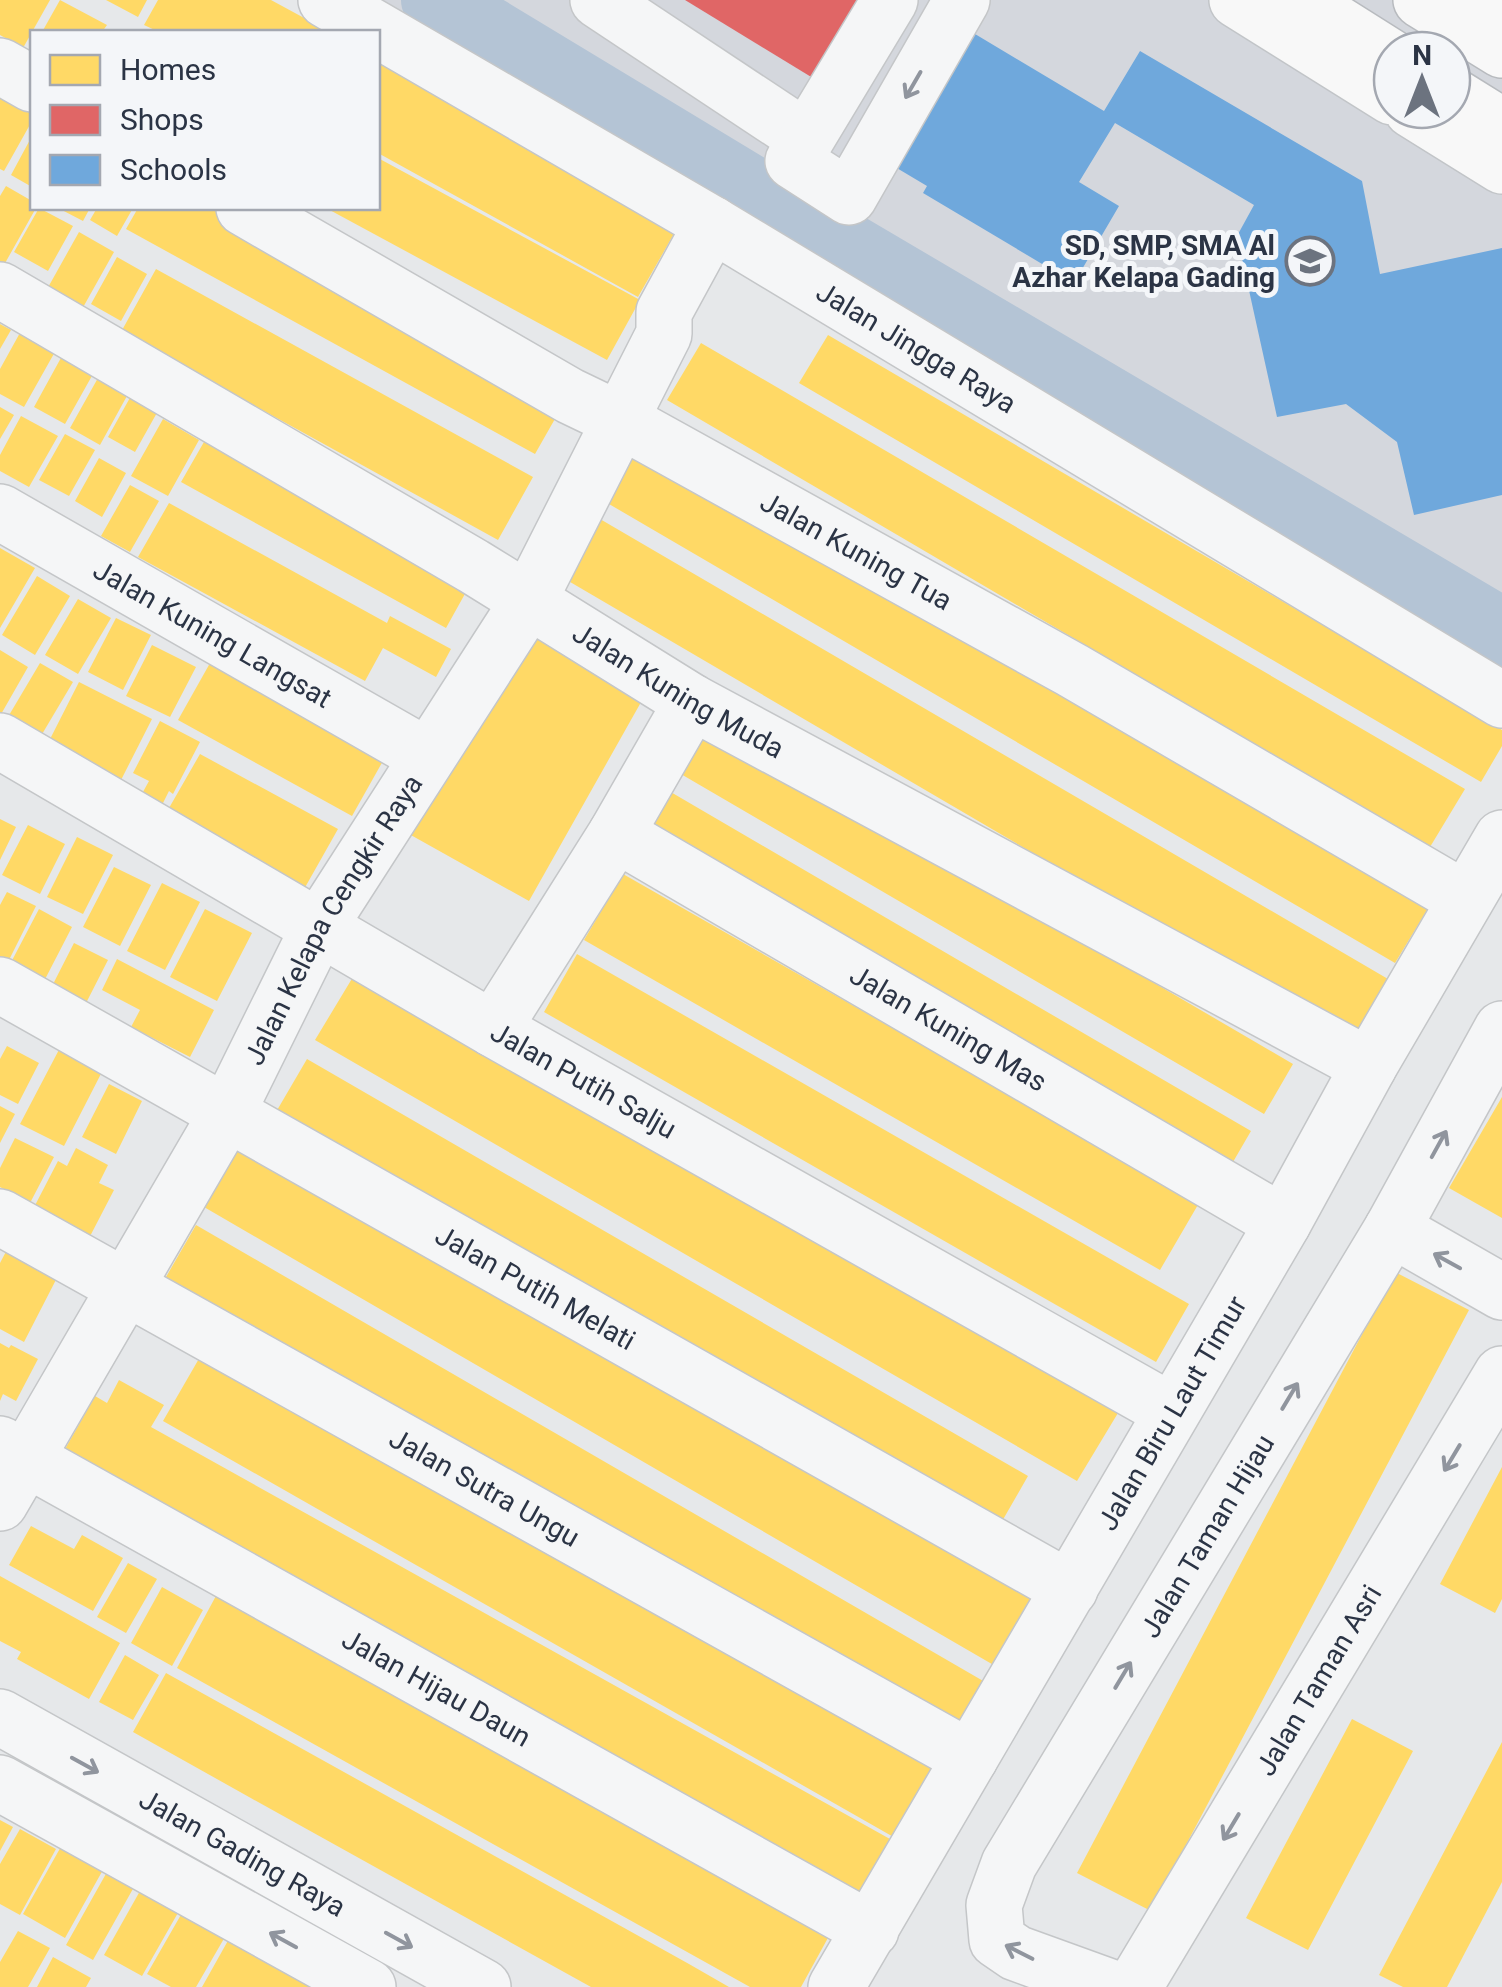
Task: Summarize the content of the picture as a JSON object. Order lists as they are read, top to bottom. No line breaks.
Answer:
{"streets":{"street":["Jalan Jingga Raya","Jalan Kuning Tua","Jalan Kuning Langsat","Jalan Kuning Muda","Jalan Kelapa Cengkir Raya","Jalan Kuning Mas","Jalan Putih Salju","Jalan Putih Melati","Jalan Biru Laut Timur","Jalan Sutra Ungu","Jalan Taman Hijau","Jalan Taman Asri","Jalan Hijau Daun","Jalan Gading Raya"]},"crossings":[["Jalan Jingga Raya","Jalan Kelapa Cengkir Raya"],["Jalan Kuning Tua","Jalan Kelapa Cengkir Raya"],["Jalan Kuning Tua","Jalan Biru Laut Timur"],["Jalan Kuning Langsat","Jalan Kelapa Cengkir Raya"],["Jalan Kuning Muda","Jalan Kelapa Cengkir Raya"],["Jalan Kuning Muda","Jalan Biru Laut Timur"],["Jalan Kelapa Cengkir Raya","Jalan Putih Salju"],["Jalan Kelapa Cengkir Raya","Jalan Putih Melati"],["Jalan Kelapa Cengkir Raya","Jalan Sutra Ungu"],["Jalan Kelapa Cengkir Raya","Jalan Hijau Daun"],["Jalan Kuning Mas","Jalan Biru Laut Timur"],["Jalan Putih Salju","Jalan Biru Laut Timur"],["Jalan Putih Melati","Jalan Biru Laut Timur"],["Jalan Biru Laut Timur","Jalan Sutra Ungu"],["Jalan Biru Laut Timur","Jalan Hijau Daun"]],"one_way":["Jalan Taman Hijau","Jalan Taman Asri"],"places":{"school or university":["SD, SMP, SMA Al Azhar Kelapa Gading"]},"legend":["Homes","Shops","Schools"],"north":"top"}
